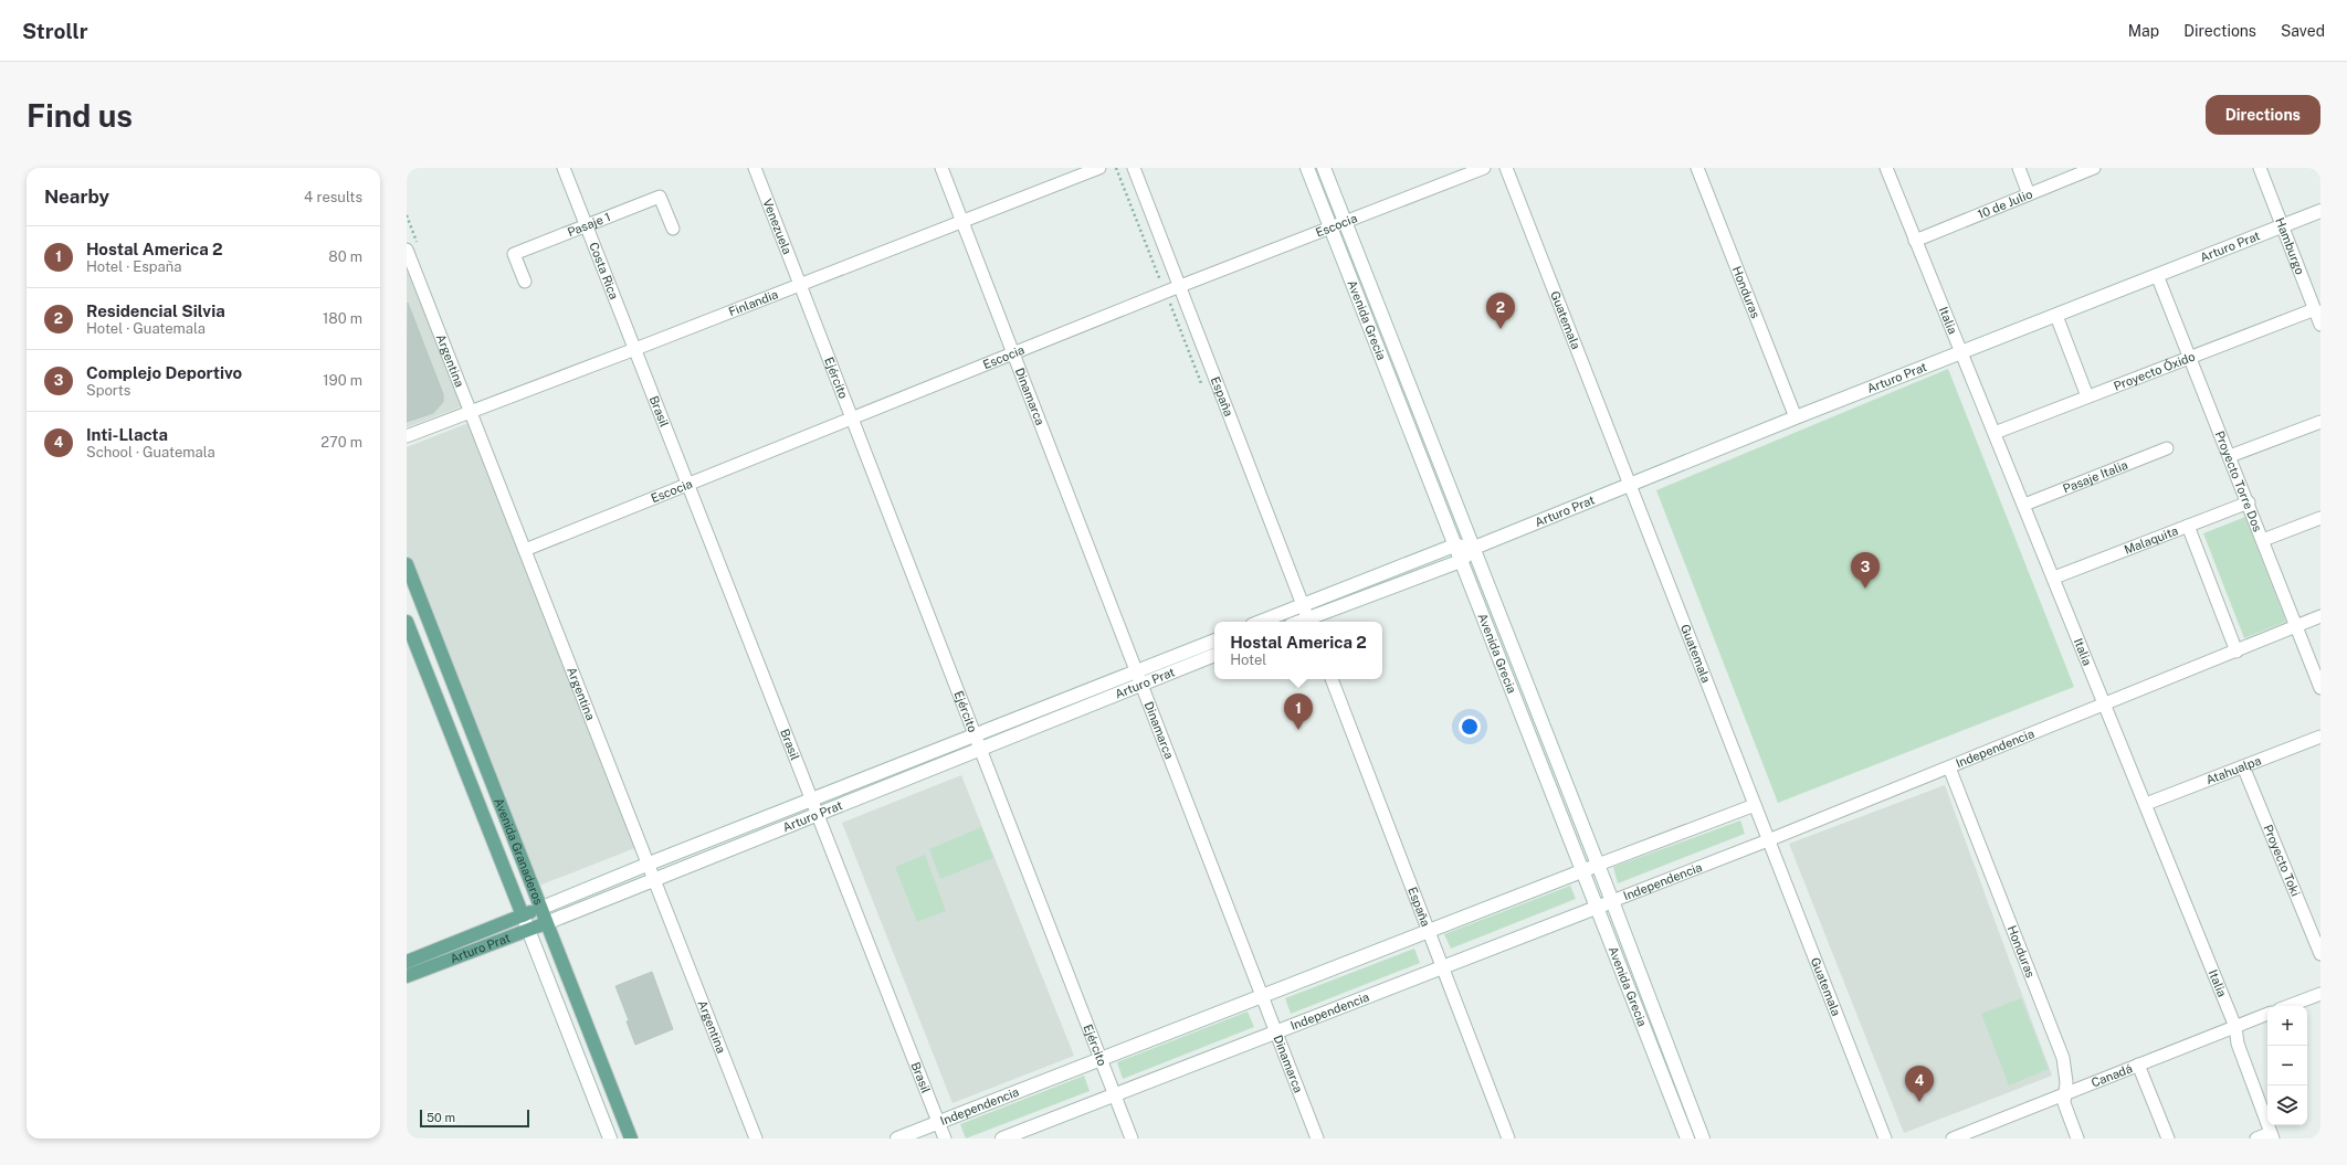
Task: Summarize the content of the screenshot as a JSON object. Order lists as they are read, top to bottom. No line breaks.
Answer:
{"streets":{"main road":["Arturo Prat","Avenida Grecia","Independencia","Avenida Granaderos"],"street":["10 de Julio","Pasaje 1","Escocia","Venezuela","Hamburgo","Costa Rica","Honduras","Finlandia","Guatemala","Italia","Argentina","Proyecto Óxido","Ejército","Dinamarca","España","Brasil","Pasaje Italia","Proyecto Torre Dos","Malaquita","Atahualpa","Proyecto Toki","Canadá"]},"crossings":[["10 de Julio","Italia"],["Pasaje 1","Costa Rica"],["Escocia","Avenida Grecia"],["Escocia","Argentina"],["Escocia","Ejército"],["Escocia","Dinamarca"],["Escocia","España"],["Escocia","Brasil"],["Venezuela","Finlandia"],["Venezuela","Ejército"],["Hamburgo","Arturo Prat"],["Hamburgo","Proyecto Óxido"],["Arturo Prat","Honduras"],["Arturo Prat","Avenida Grecia"],["Arturo Prat","Guatemala"],["Arturo Prat","Italia"],["Arturo Prat","Argentina"],["Arturo Prat","Ejército"],["Arturo Prat","Dinamarca"],["Arturo Prat","España"],["Arturo Prat","Brasil"],["Arturo Prat","Proyecto Torre Dos"],["Arturo Prat","Avenida Granaderos"],["Costa Rica","Finlandia"],["Costa Rica","Brasil"],["Honduras","Independencia"],["Honduras","Canadá"],["Finlandia","Argentina"],["Finlandia","Ejército"],["Finlandia","Dinamarca"],["Finlandia","Brasil"],["Avenida Grecia","Independencia"],["Guatemala","Independencia"],["Italia","Proyecto Óxido"],["Italia","Pasaje Italia"],["Italia","Malaquita"],["Italia","Independencia"],["Italia","Atahualpa"],["Italia","Canadá"],["Proyecto Óxido","Proyecto Torre Dos"],["Ejército","Independencia"],["Dinamarca","Independencia"],["España","Independencia"],["Brasil","Independencia"],["Proyecto Torre Dos","Malaquita"],["Proyecto Torre Dos","Independencia"],["Atahualpa","Proyecto Toki"]],"scale_bar":"50 m","page":{"header":"Strollr","nav":["Map","Directions","Saved"],"buttons":"Directions","title":"Find us","heading":["Nearby","4 results"],"list":[{"mark":"1","name":"Hostal America 2","note":"Hotel · España","value":"80 m"},{"mark":"2","name":"Residencial Silvia","note":"Hotel · Guatemala","value":"180 m"},{"mark":"3","name":"Complejo Deportivo","note":"Sports","value":"190 m"},{"mark":"4","name":"Inti-Llacta","note":"School · Guatemala","value":"270 m"}],"pins":["2","3","1","4"],"popup":["Hostal America 2","Hotel"],"map_buttons":["+","−"],"scale":"50 m"}}
